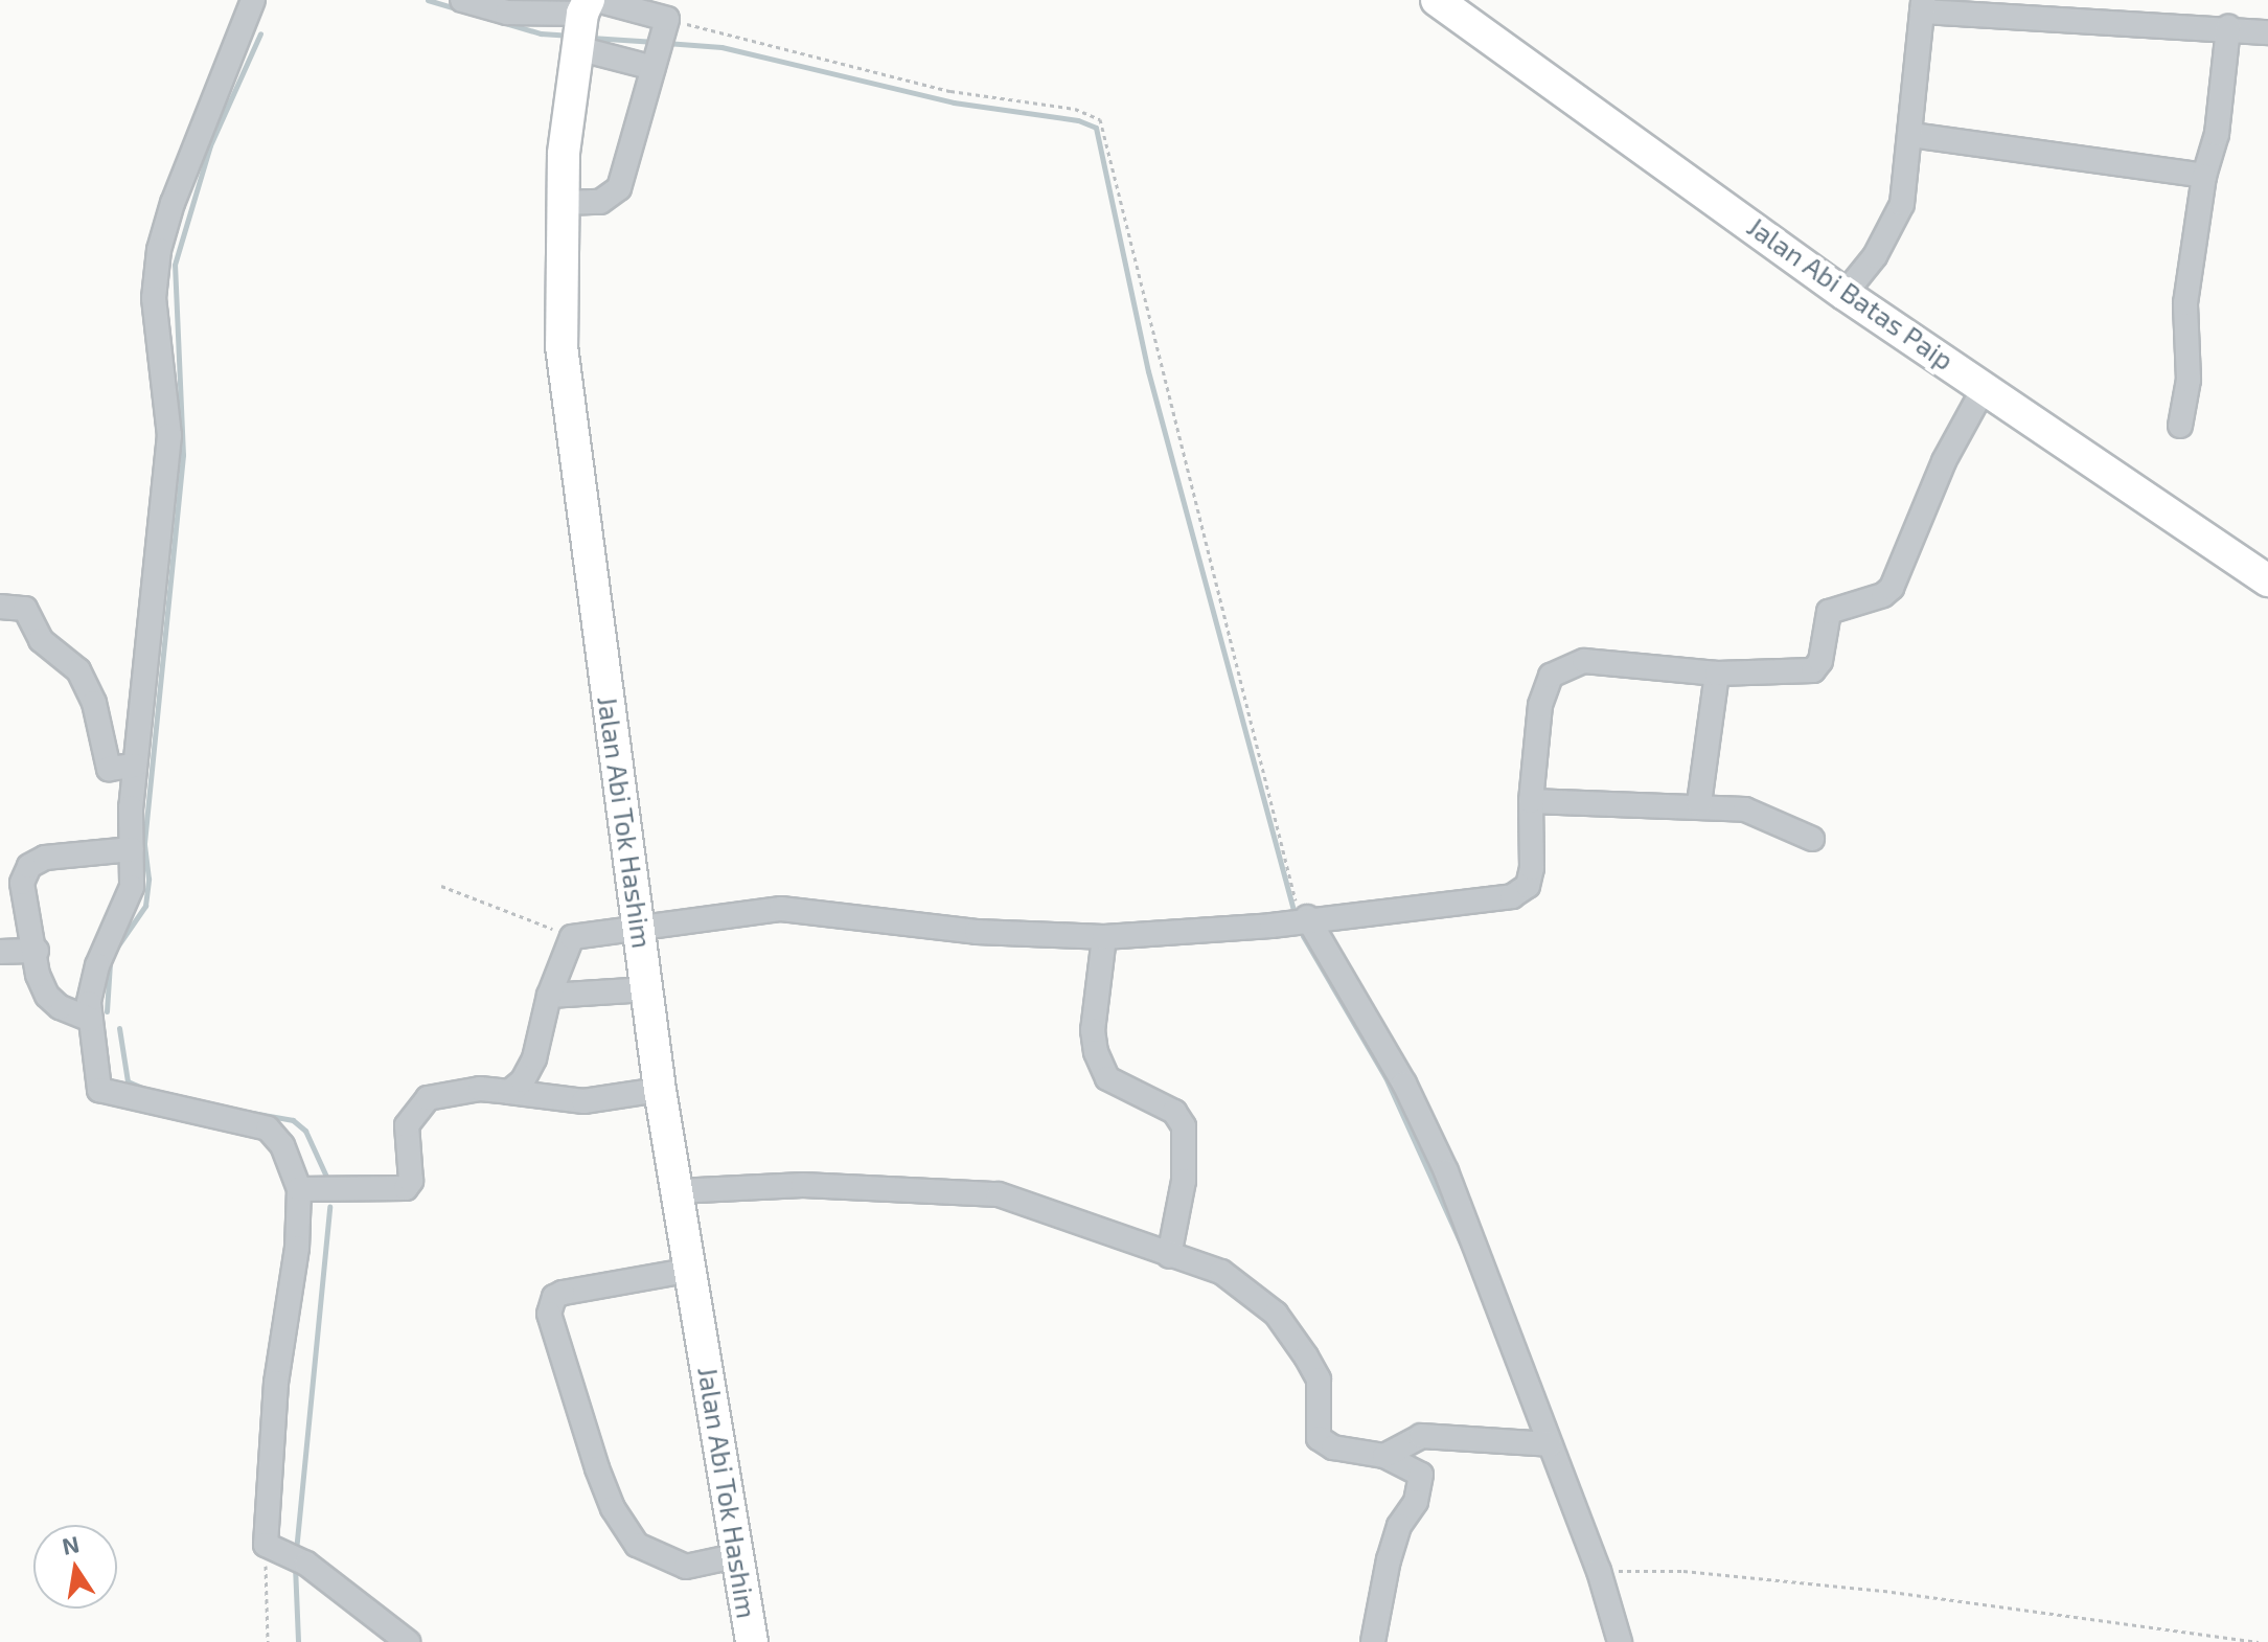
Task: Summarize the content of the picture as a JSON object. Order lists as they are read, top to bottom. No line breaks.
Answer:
{"streets":{"main road":["Jalan Abi Batas Paip","Jalan Abi Tok Hashim"]},"north":"top"}
